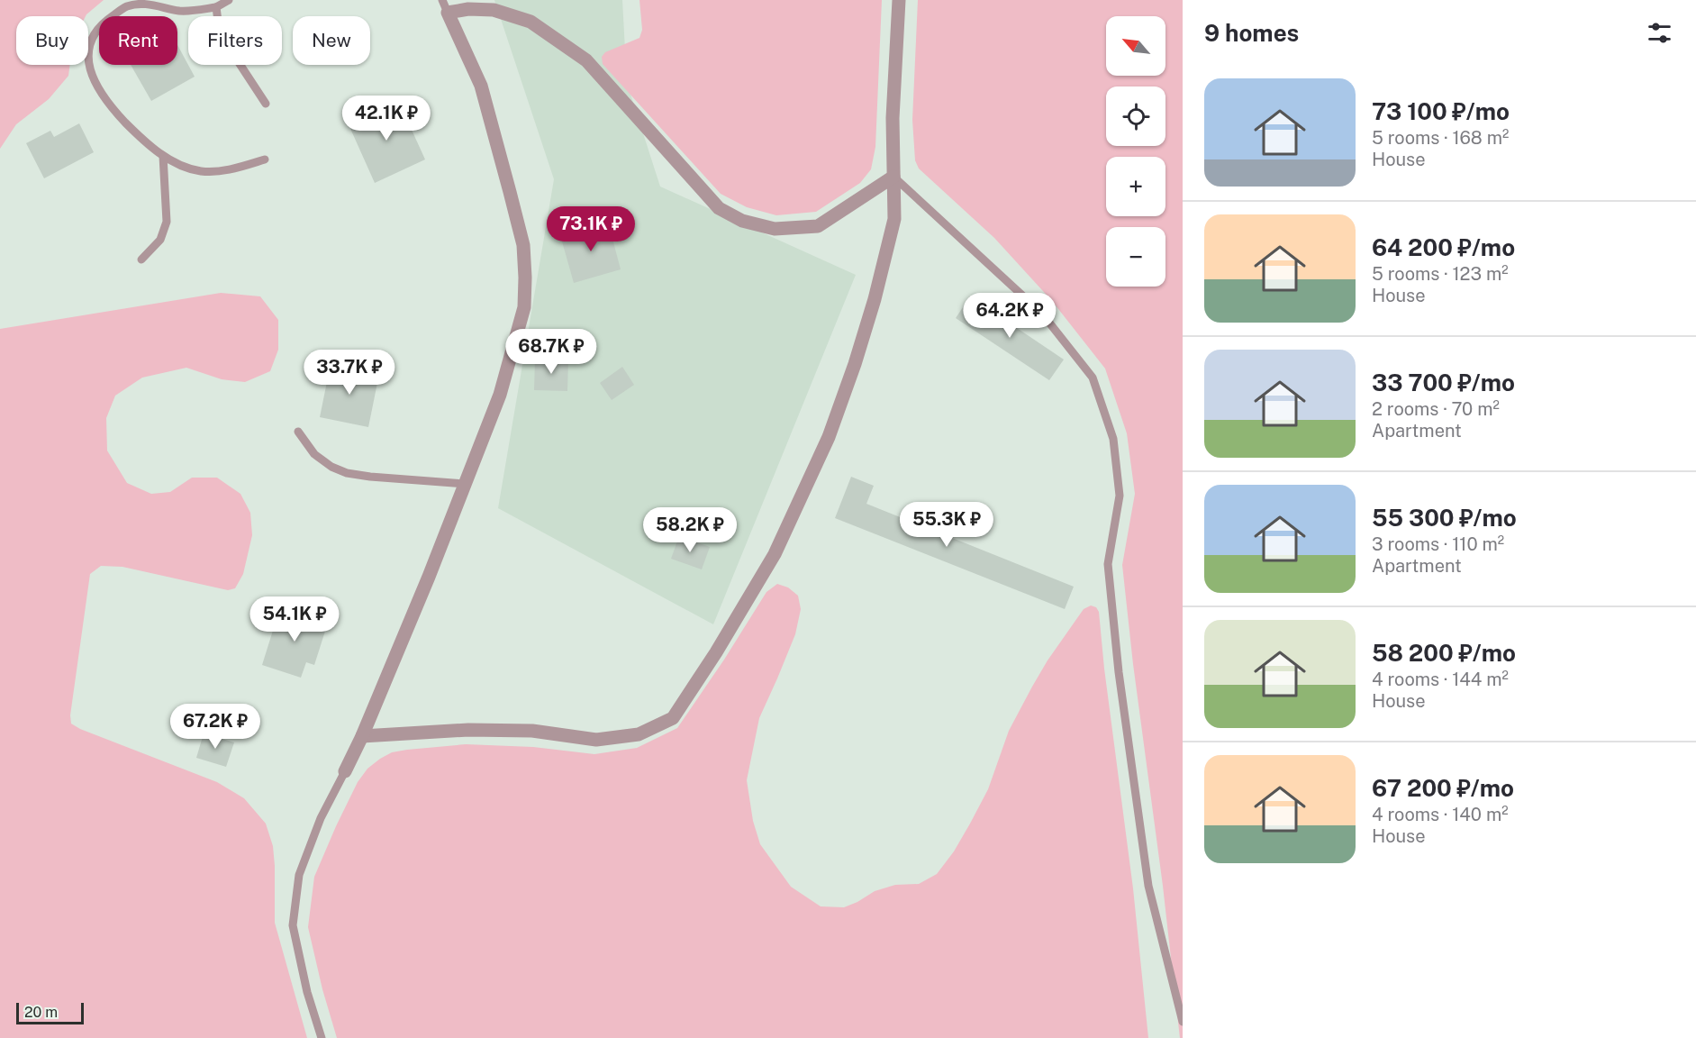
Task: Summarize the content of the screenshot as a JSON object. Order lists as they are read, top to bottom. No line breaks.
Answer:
{"scale_bar":"20 m","north":"top left","page":{"heading":"9 homes","map_buttons":["+","−"],"chip":["Buy","Rent","Filters","New"],"list":[{"name":"73 100 ₽/mo","note":"5 rooms · 168 m² · House"},{"name":"64 200 ₽/mo","note":"5 rooms · 123 m² · House"},{"name":"33 700 ₽/mo","note":"2 rooms · 70 m² · Apartment"},{"name":"55 300 ₽/mo","note":"3 rooms · 110 m² · Apartment"},{"name":"58 200 ₽/mo","note":"4 rooms · 144 m² · House"},{"name":"67 200 ₽/mo","note":"4 rooms · 140 m² · House"}],"price":["42.1K ₽","73.1K ₽","64.2K ₽","68.7K ₽","33.7K ₽","55.3K ₽","58.2K ₽","54.1K ₽","67.2K ₽"],"scale":"20 m"}}
